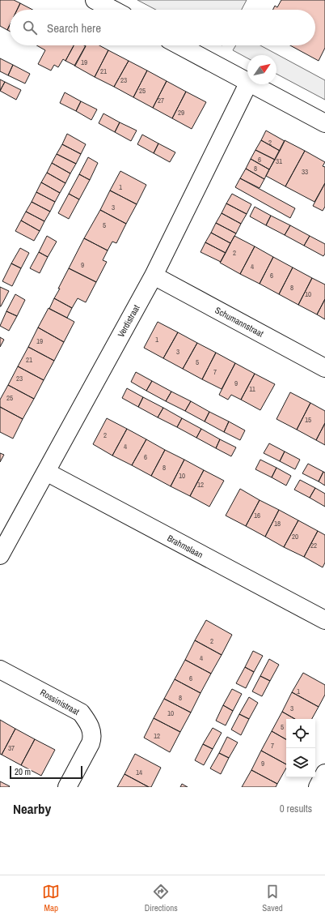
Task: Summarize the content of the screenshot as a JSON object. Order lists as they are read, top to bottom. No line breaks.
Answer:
{"streets":{"street":["Verdistraat","Schumannstraat","Brahmslaan","Rossinistraat"]},"crossings":[["Verdistraat","Schumannstraat"],["Verdistraat","Brahmslaan"]],"house_numbers":["19","21","23","25","27","29","2","6","31","8","33","1","3","5","2","9","4","6","8","10","1","19","3","21","5","7","23","9","11","25","15","2","4","6","8","10","12","16","18","20","22","2","4","6","1","8","3","10","5","12","7","37","9","14"],"scale_bar":"20 m","north":"top right","page":{"search":"Search here","scale":"20 m","heading":["Nearby","0 results"],"nav":["Map","Directions","Saved"]}}
